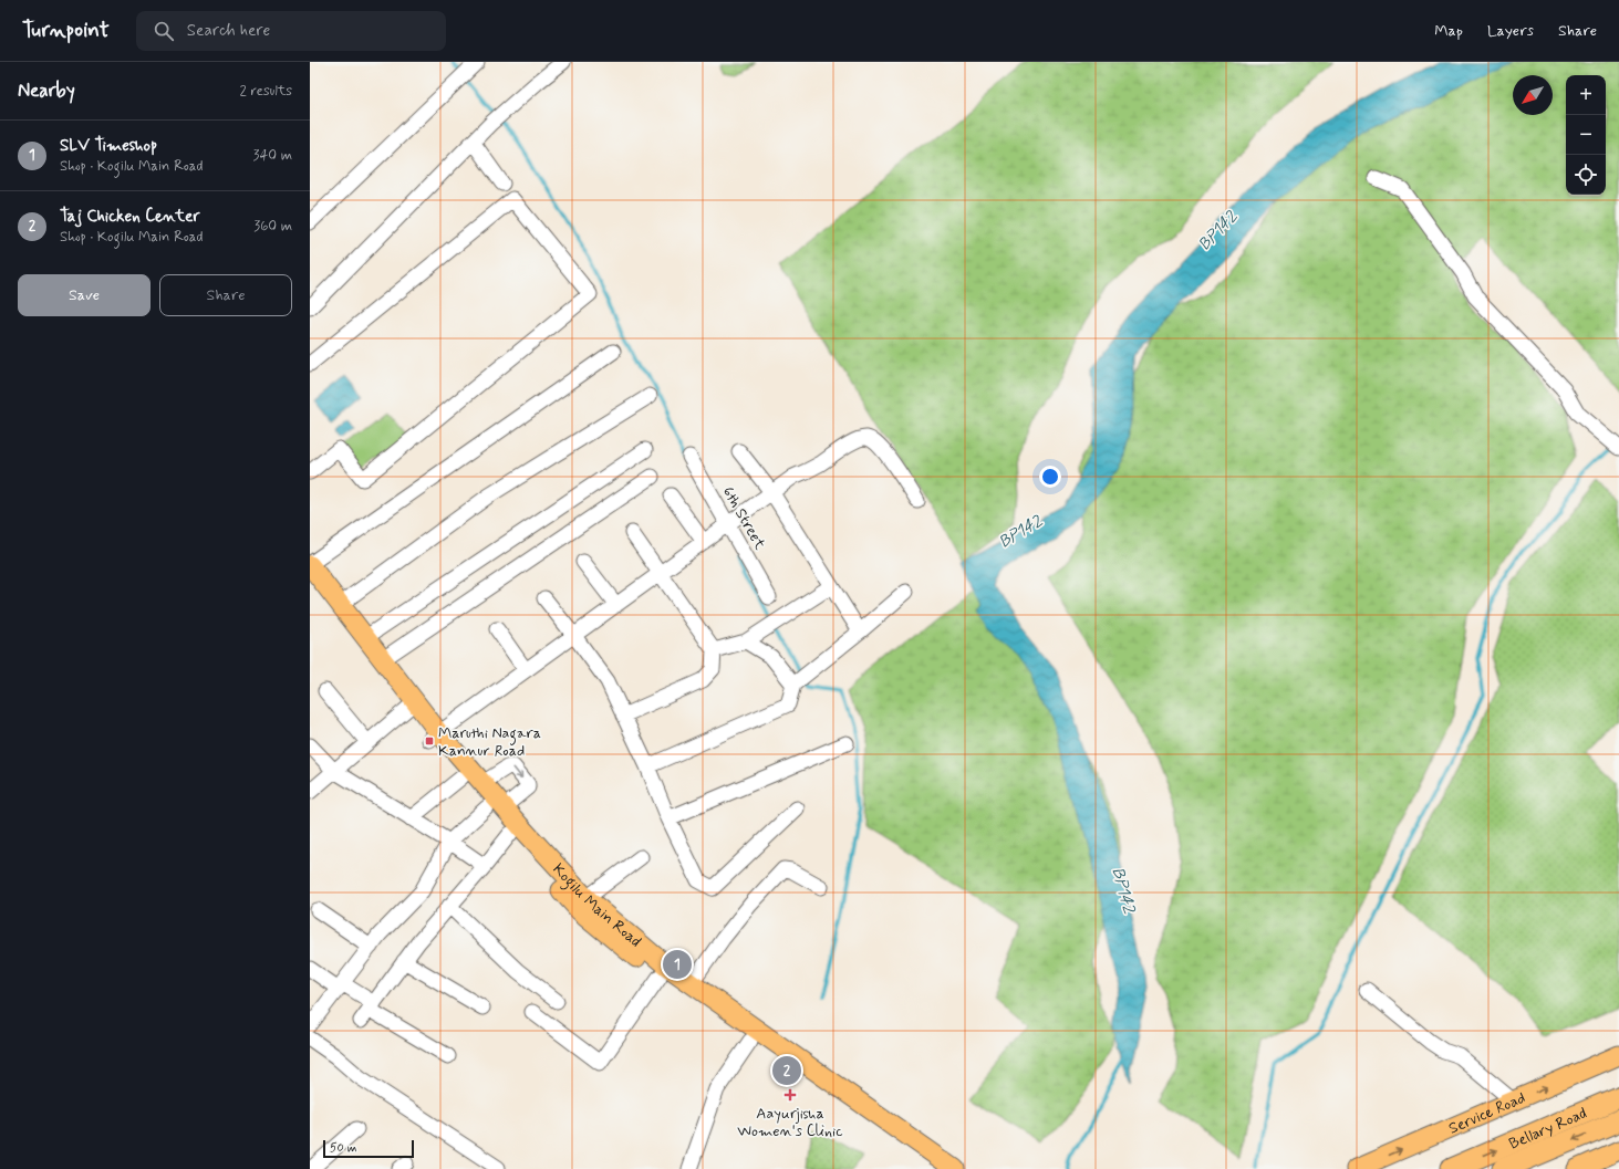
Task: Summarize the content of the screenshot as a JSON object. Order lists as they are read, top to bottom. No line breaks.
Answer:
{"streets":{"highway":["Bellary Road"],"main road":["Kogilu Main Road","Service Road"],"street":["6th Street"]},"one_way":["Service Road"],"water":["BP142"],"places":{"transit":["Maruthi Nagara Kannur Road"],"health":["Aayurjisha Women's Clinic"]},"scale_bar":"50 m","north":"bottom left","page":{"header":"Turnpoint","search":"Search here","nav":["Map","Layers","Share"],"heading":["Nearby","2 results"],"map_buttons":["+","−"],"list":[{"mark":"1","name":"SLV Timeshop","note":"Shop · Kogilu Main Road","value":"340 m"},{"mark":"2","name":"Taj Chicken Center","note":"Shop · Kogilu Main Road","value":"360 m"}],"buttons":["Save","Share"],"pins":["1","2"],"scale":"50 m"}}
